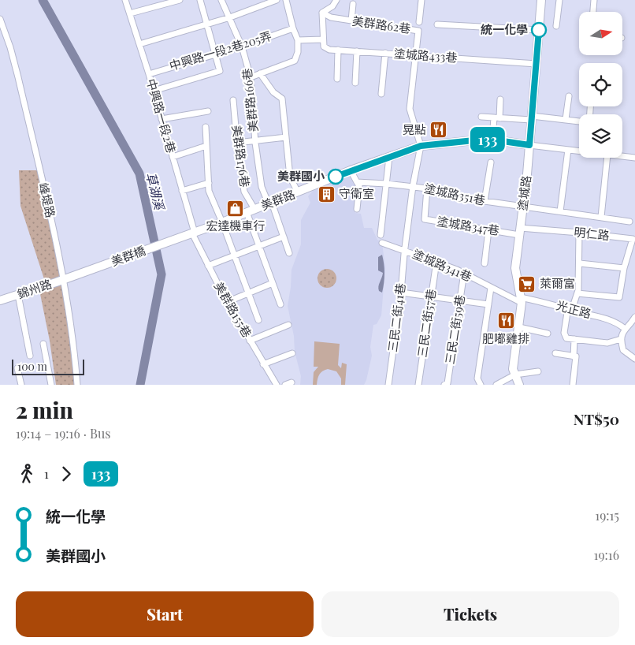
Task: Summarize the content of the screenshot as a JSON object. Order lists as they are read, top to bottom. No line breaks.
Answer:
{"streets":{"street":["美群路62巷","中興路一段2巷205弄","塗城路433巷","美群路166巷","中興路一段2巷","美群路176巷","塗城路","塗城路351巷","峰堤路","美群路","塗城路347巷","明仁路","美群橋","塗城路341巷","錦州路","美群路155巷","光正路","三民二街41巷","三民二街57巷","三民二街59巷"]},"crossings":[["美群路62巷","塗城路433巷"],["美群路62巷","美群路"],["美群路62巷","三民二街41巷"],["中興路一段2巷205弄","美群路166巷"],["中興路一段2巷205弄","中興路一段2巷"],["塗城路433巷","塗城路"],["美群路166巷","美群路"],["中興路一段2巷","美群路"],["中興路一段2巷","美群橋"],["中興路一段2巷","美群路155巷"],["美群路176巷","美群路"],["塗城路","塗城路351巷"],["塗城路","美群路"],["塗城路","塗城路347巷"],["塗城路","明仁路"],["塗城路","塗城路341巷"],["塗城路","光正路"],["塗城路351巷","塗城路347巷"],["塗城路351巷","三民二街41巷"],["峰堤路","美群橋"],["峰堤路","錦州路"],["美群路","美群橋"],["美群路","美群路155巷"],["美群路","三民二街41巷"],["塗城路347巷","明仁路"],["美群橋","錦州路"],["美群橋","美群路155巷"],["塗城路341巷","光正路"],["塗城路341巷","三民二街41巷"],["塗城路341巷","三民二街57巷"],["塗城路341巷","三民二街59巷"]],"water":["草湖溪"],"places":{"other":["統一化學","美群國小"],"restaurant":["晃點","肥嘟雞排"],"building":["守衛室"],"shop":["宏達機車行"],"supermarket":["萊爾富"]},"lines":["bus line 133"],"scale_bar":"100 m","north":"right","page":{"on_map":"133","scale":"100 m","heading":["2 min","19:14 – 19:16 · Bus","NT$50"],"legs":["1","133"],"list":[{"name":"統一化學","value":"19:15"},{"name":"美群國小","value":"19:16"}],"buttons":["Start","Tickets"]}}
